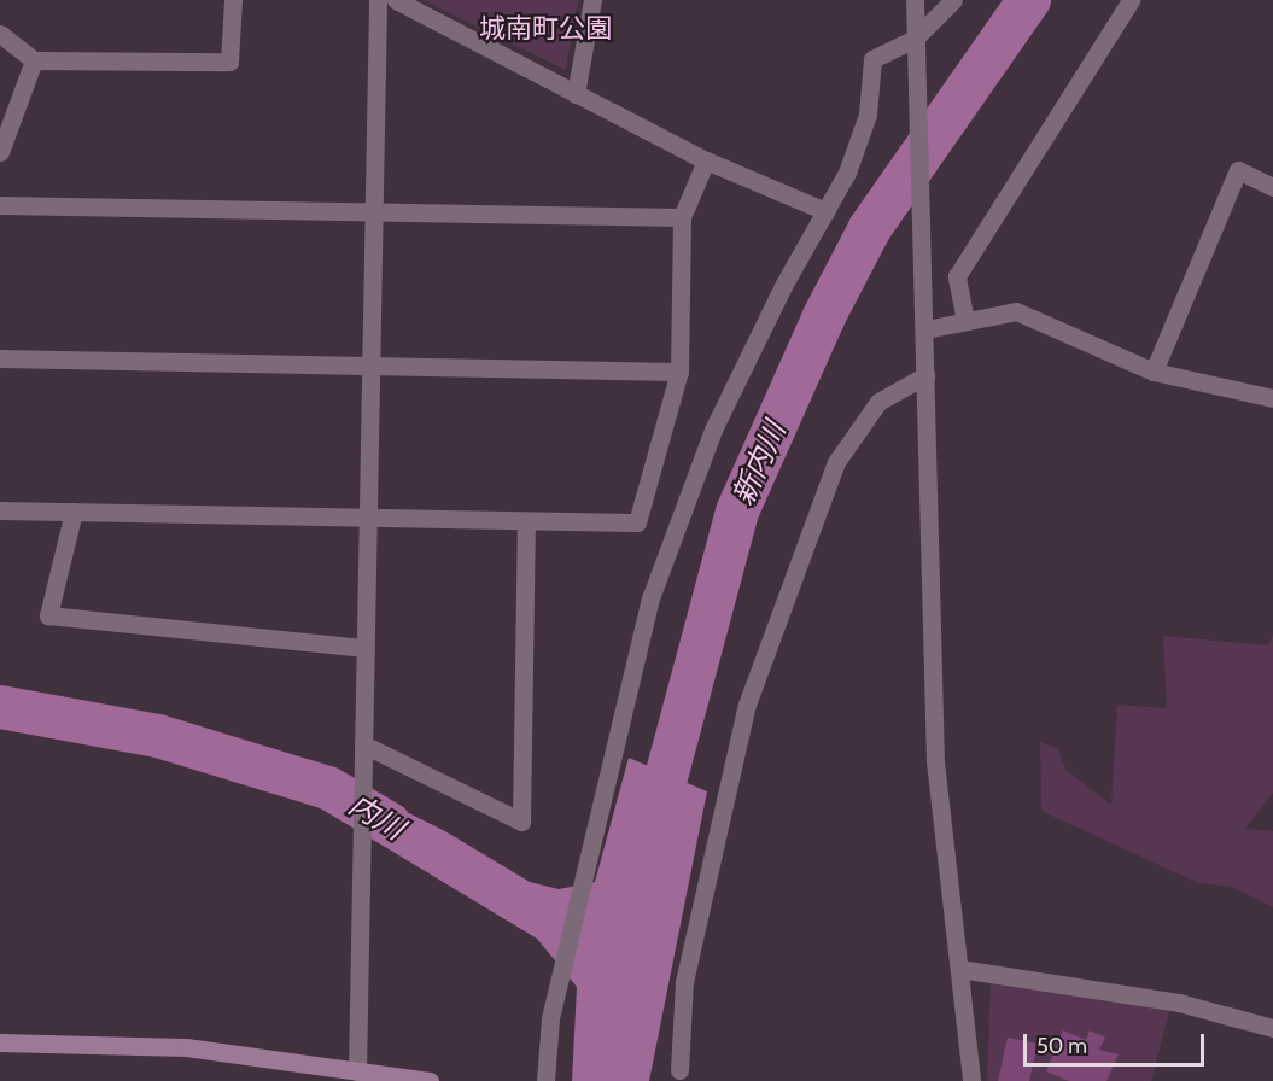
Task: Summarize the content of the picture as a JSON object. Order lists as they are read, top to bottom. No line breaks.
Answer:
{"water":["新内川","内川"],"parks":["城南町公園"],"scale_bar":"50 m"}
